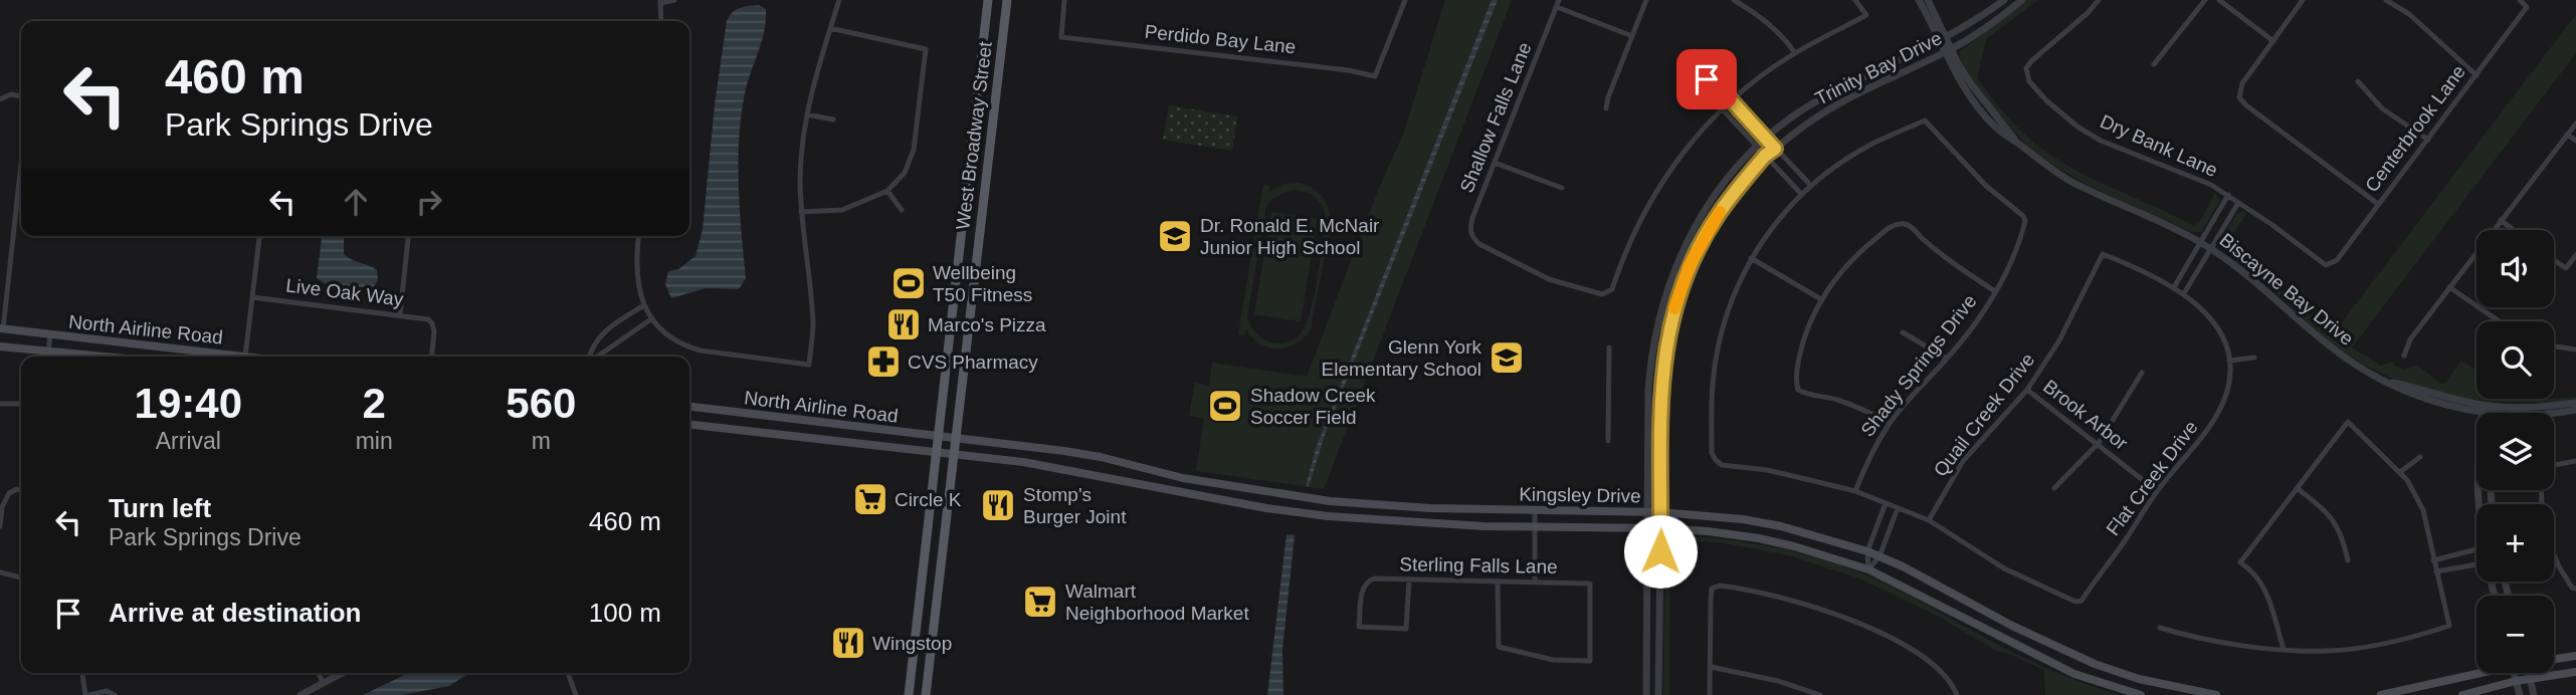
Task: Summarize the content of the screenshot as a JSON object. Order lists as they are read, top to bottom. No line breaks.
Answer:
{"streets":{"main road":["West Broadway Street","North Airline Road","Kingsley Drive"],"street":["Perdido Bay Lane","Trinity Bay Drive","Shallow Falls Lane","Centerbrook Lane","Dry Bank Lane","Biscayne Bay Drive","Live Oak Way","Shady Springs Drive","Quail Creek Drive","Brook Arbor","Flat Creek Drive","Sterling Falls Lane"]},"crossings":[["Trinity Bay Drive","Biscayne Bay Drive"],["Trinity Bay Drive","Kingsley Drive"],["Centerbrook Lane","Dry Bank Lane"],["West Broadway Street","North Airline Road"],["West Broadway Street","Kingsley Drive"],["North Airline Road","Kingsley Drive"],["Quail Creek Drive","Brook Arbor"],["Quail Creek Drive","Flat Creek Drive"],["Brook Arbor","Flat Creek Drive"]],"places":{"school or university":["Dr. Ronald E. McNair Junior High School","Glenn York Elementary School"],"sports":["Wellbeing T50 Fitness","Shadow Creek Soccer Field"],"restaurant":["Marco's Pizza","Stomp's Burger Joint","Wingstop"],"pharmacy":["CVS Pharmacy"],"supermarket":["Circle K","Walmart Neighborhood Market"]},"page":{"turn":["460 m","Park Springs Drive"],"map_buttons":["+","−"],"eta":["19:40","Arrival","2","min","560","m"],"list":[{"name":"Turn left","note":"Park Springs Drive","value":"460 m"},{"name":"Arrive at destination","value":"100 m"}]}}
